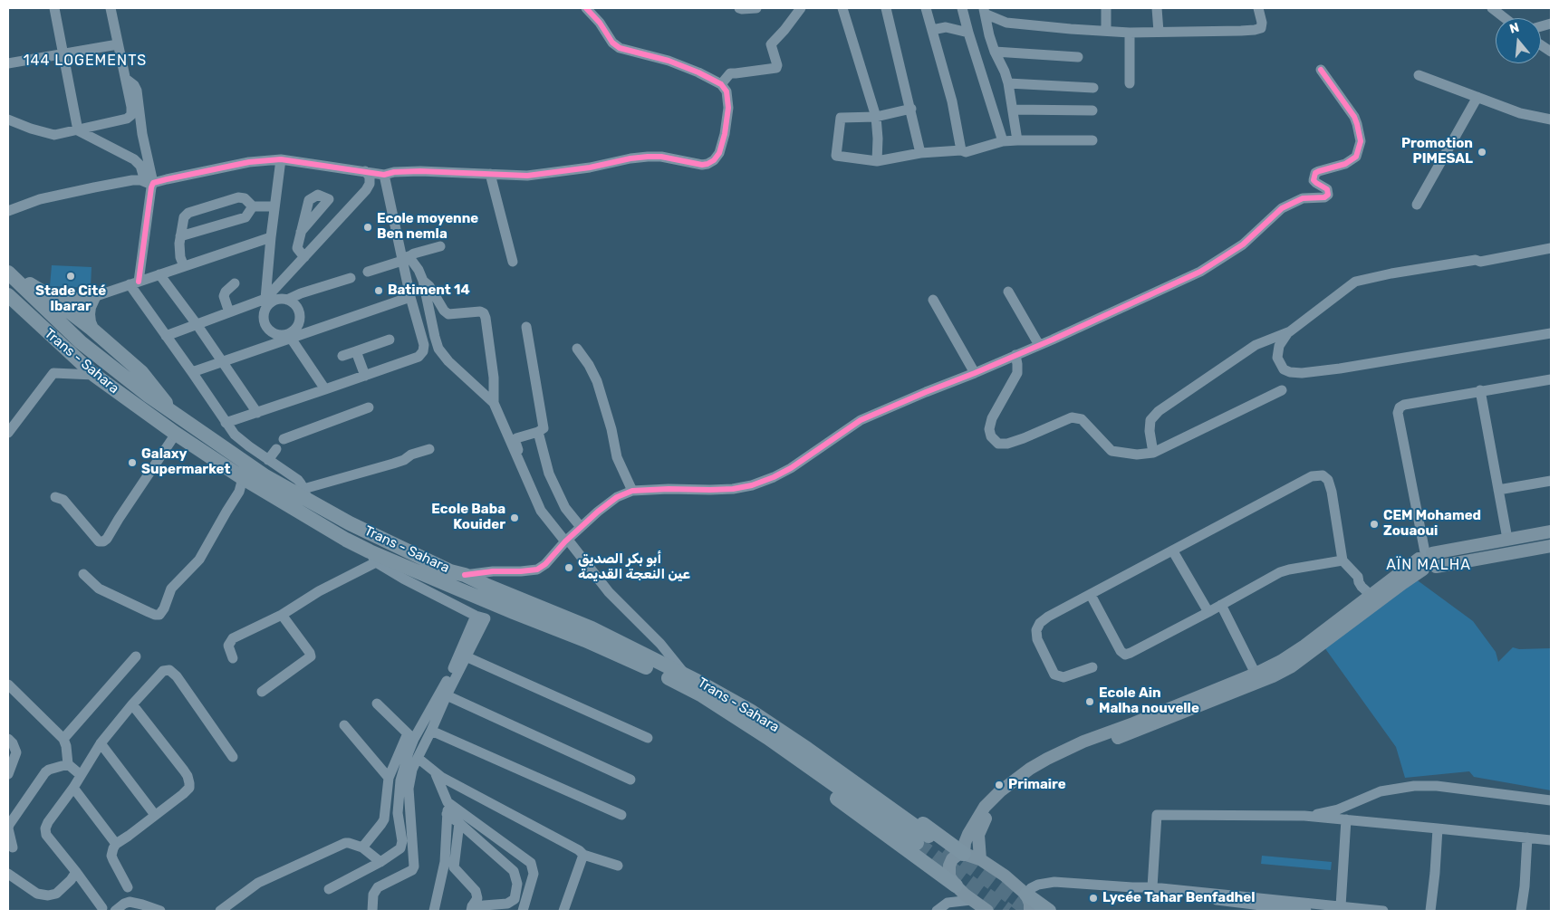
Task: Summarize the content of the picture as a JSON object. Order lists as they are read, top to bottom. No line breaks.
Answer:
{"streets":{"highway":["Trans - Sahara"]},"districts":["144 LOGEMENTS","AÏN MALHA"],"places":["Promotion PIMESAL","Ecole moyenne Ben nemla","Stade Cité Ibarar","Batiment 14","Galaxy Supermarket","Ecole Baba Kouider","CEM Mohamed Zouaoui","أبو بكر الصديق عين النعجة القديمة","Ecole Ain Malha nouvelle","Primaire","Lycée Tahar Benfadhel"],"north":"top"}
